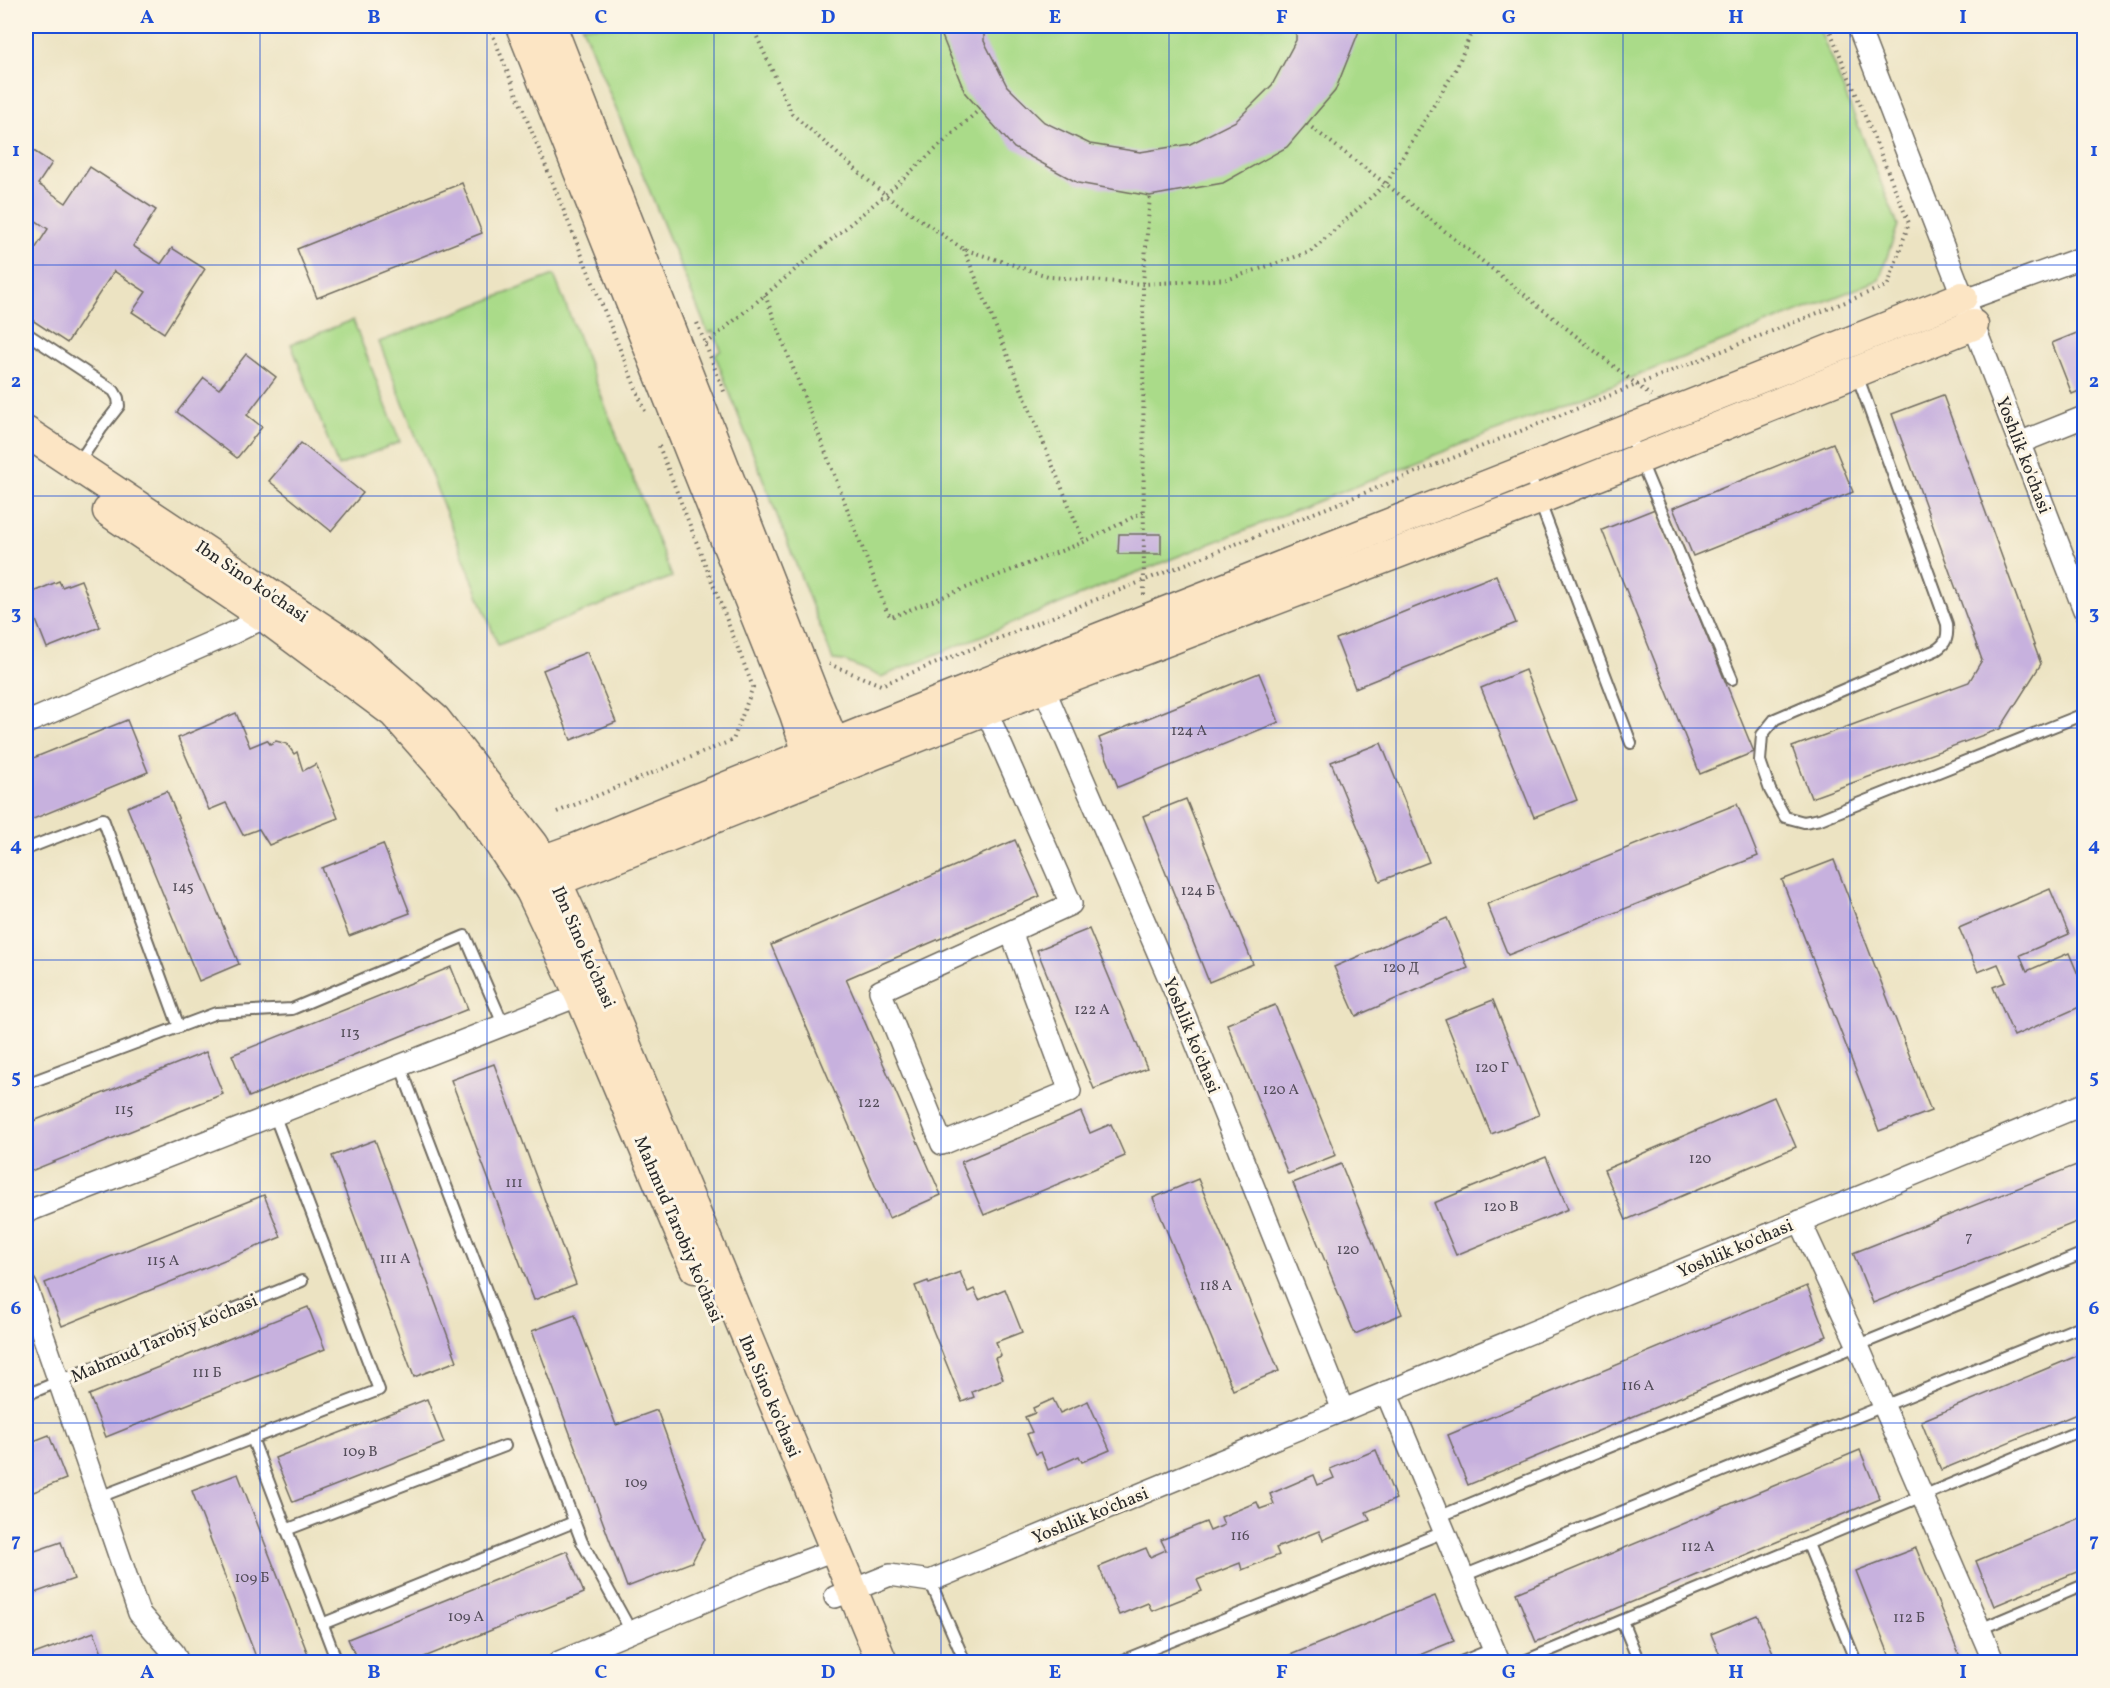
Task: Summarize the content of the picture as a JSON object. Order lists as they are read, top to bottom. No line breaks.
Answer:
{"streets":{"street":["Yoshlik ko'chasi","Ibn Sino ko'chasi","Mahmud Tarobiy ko'chasi"]},"crossings":[["Ibn Sino ko'chasi","Mahmud Tarobiy ko'chasi"]],"house_numbers":["124 А","145","124 Б","120 Д","122 А","113","120 Г","120 А","122","115","120","111","120 В","7","120","111 А","115 А","118 А","111 Б","116 А","109 В","109","116","112 А","109 Б","109 А","112 Б"],"grid":{"columns":["A","B","C","D","E","F","G","H","I"],"rows":["1","2","3","4","5","6","7"]}}
